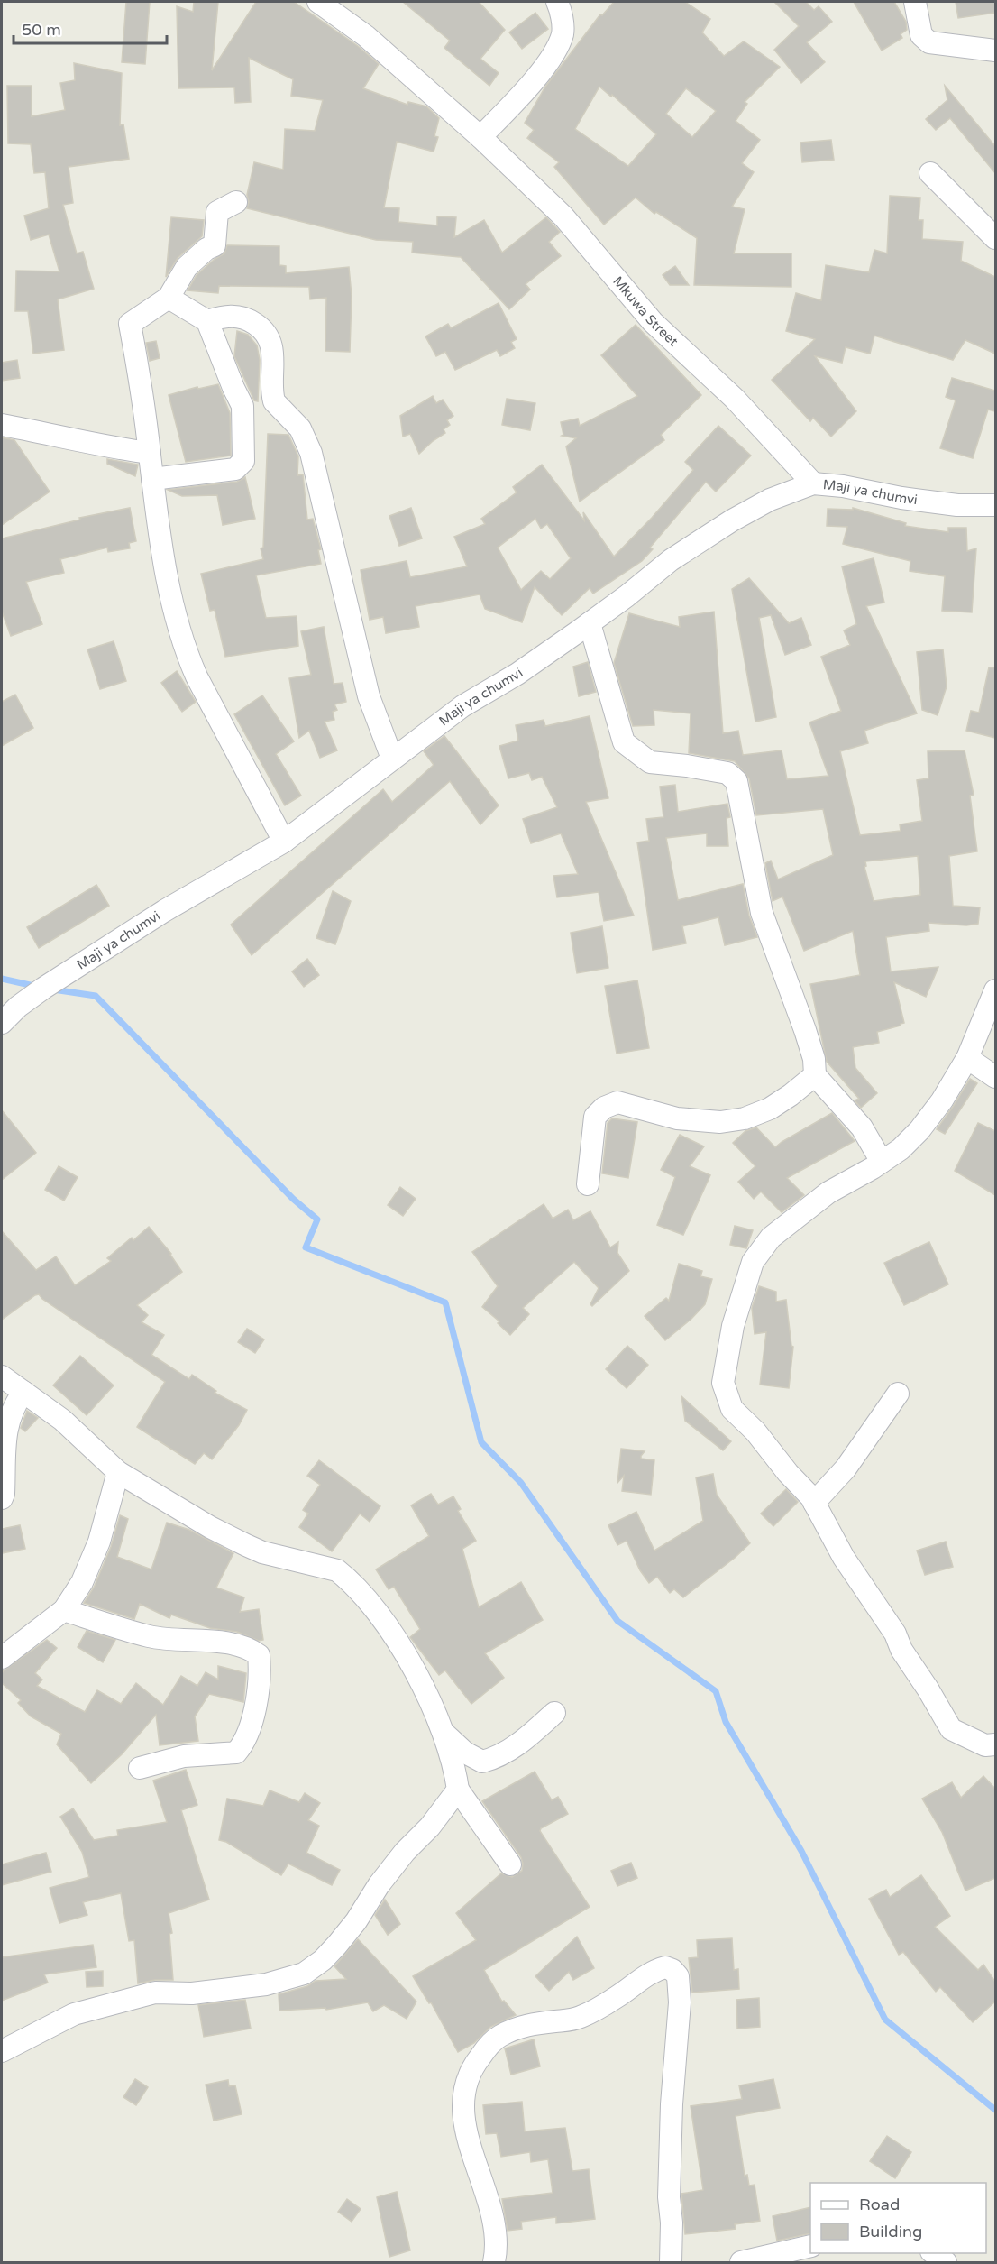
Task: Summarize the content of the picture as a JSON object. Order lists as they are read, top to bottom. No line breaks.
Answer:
{"streets":{"street":["Mkuwa Street","Maji ya chumvi"]},"crossings":[["Mkuwa Street","Maji ya chumvi"]],"legend":["Road","Building"],"scale_bar":"50 m"}
